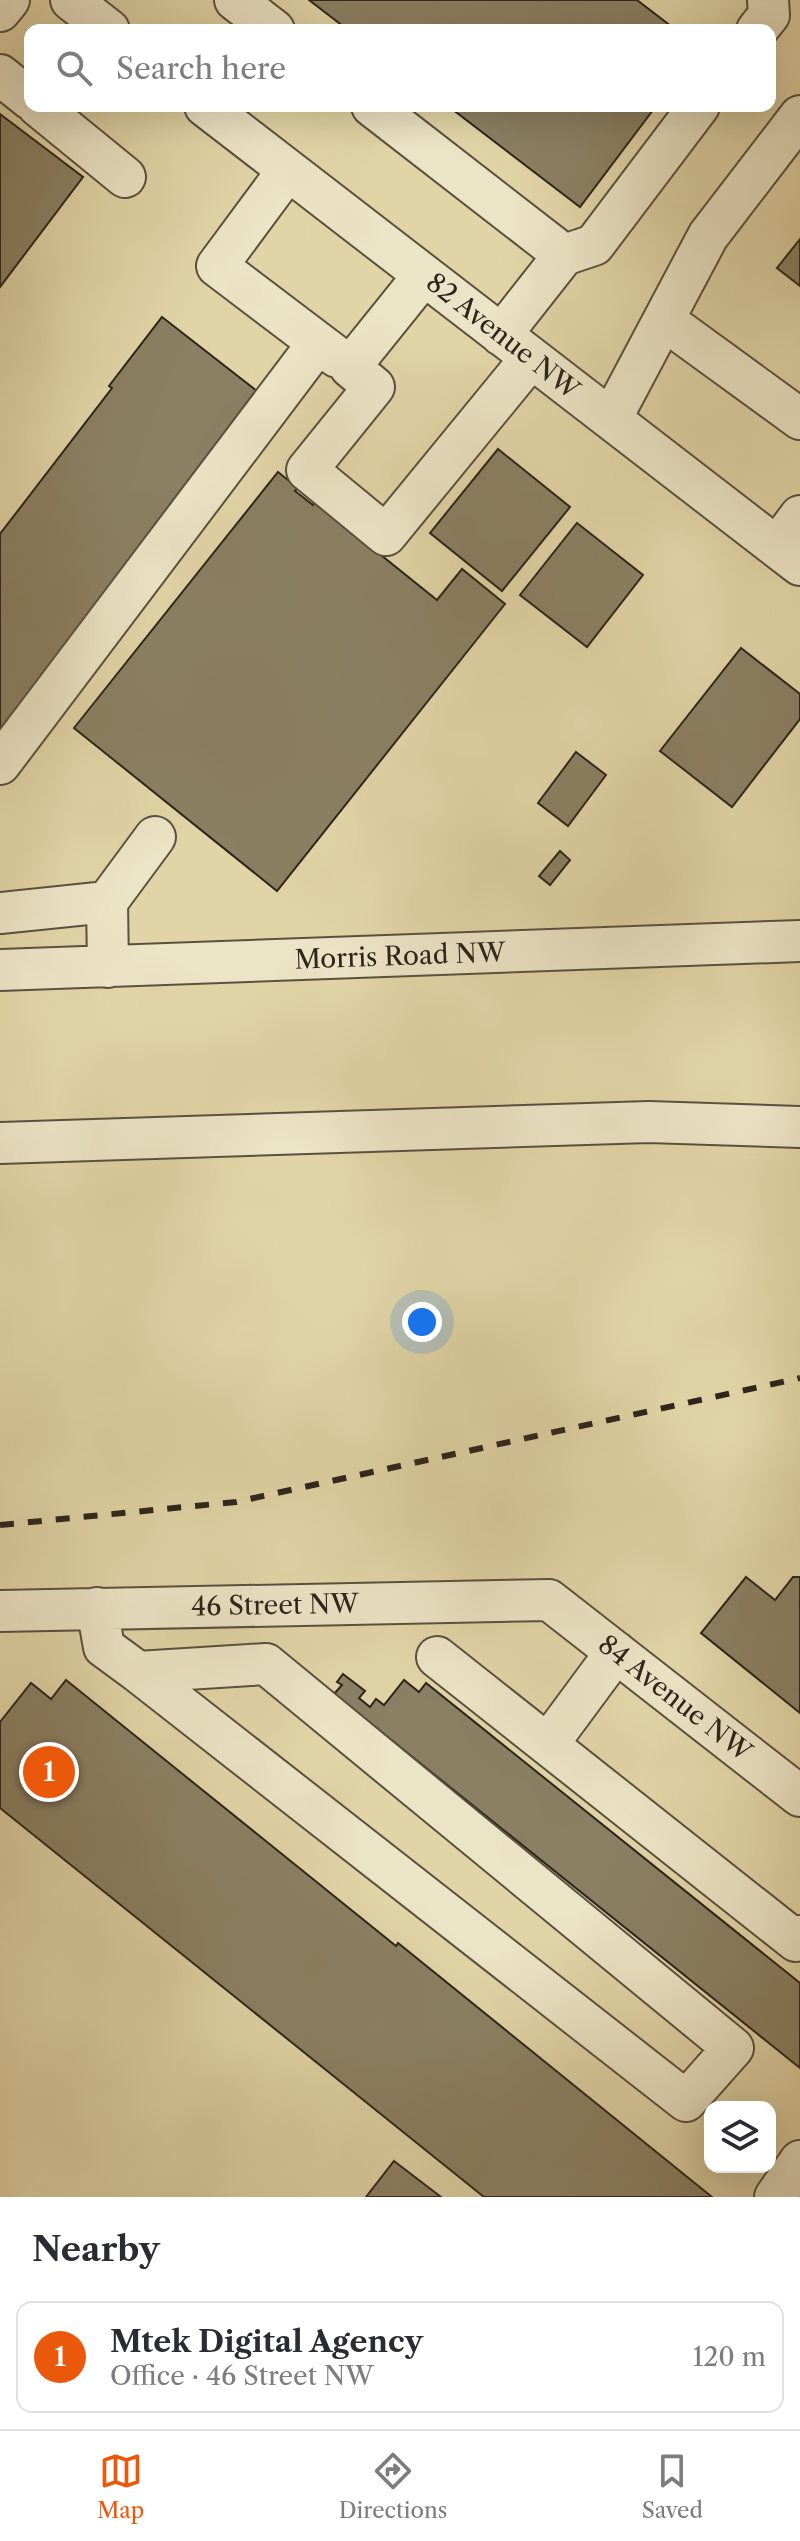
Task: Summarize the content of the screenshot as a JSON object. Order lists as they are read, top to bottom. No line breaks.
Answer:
{"streets":{"street":["82 Avenue NW","Morris Road NW","46 Street NW","84 Avenue NW"]},"crossings":[["46 Street NW","84 Avenue NW"]],"page":{"search":"Search here","pins":"1","heading":"Nearby","list":[{"mark":"1","name":"Mtek Digital Agency","note":"Office · 46 Street NW","value":"120 m"}],"nav":["Map","Directions","Saved"]}}
